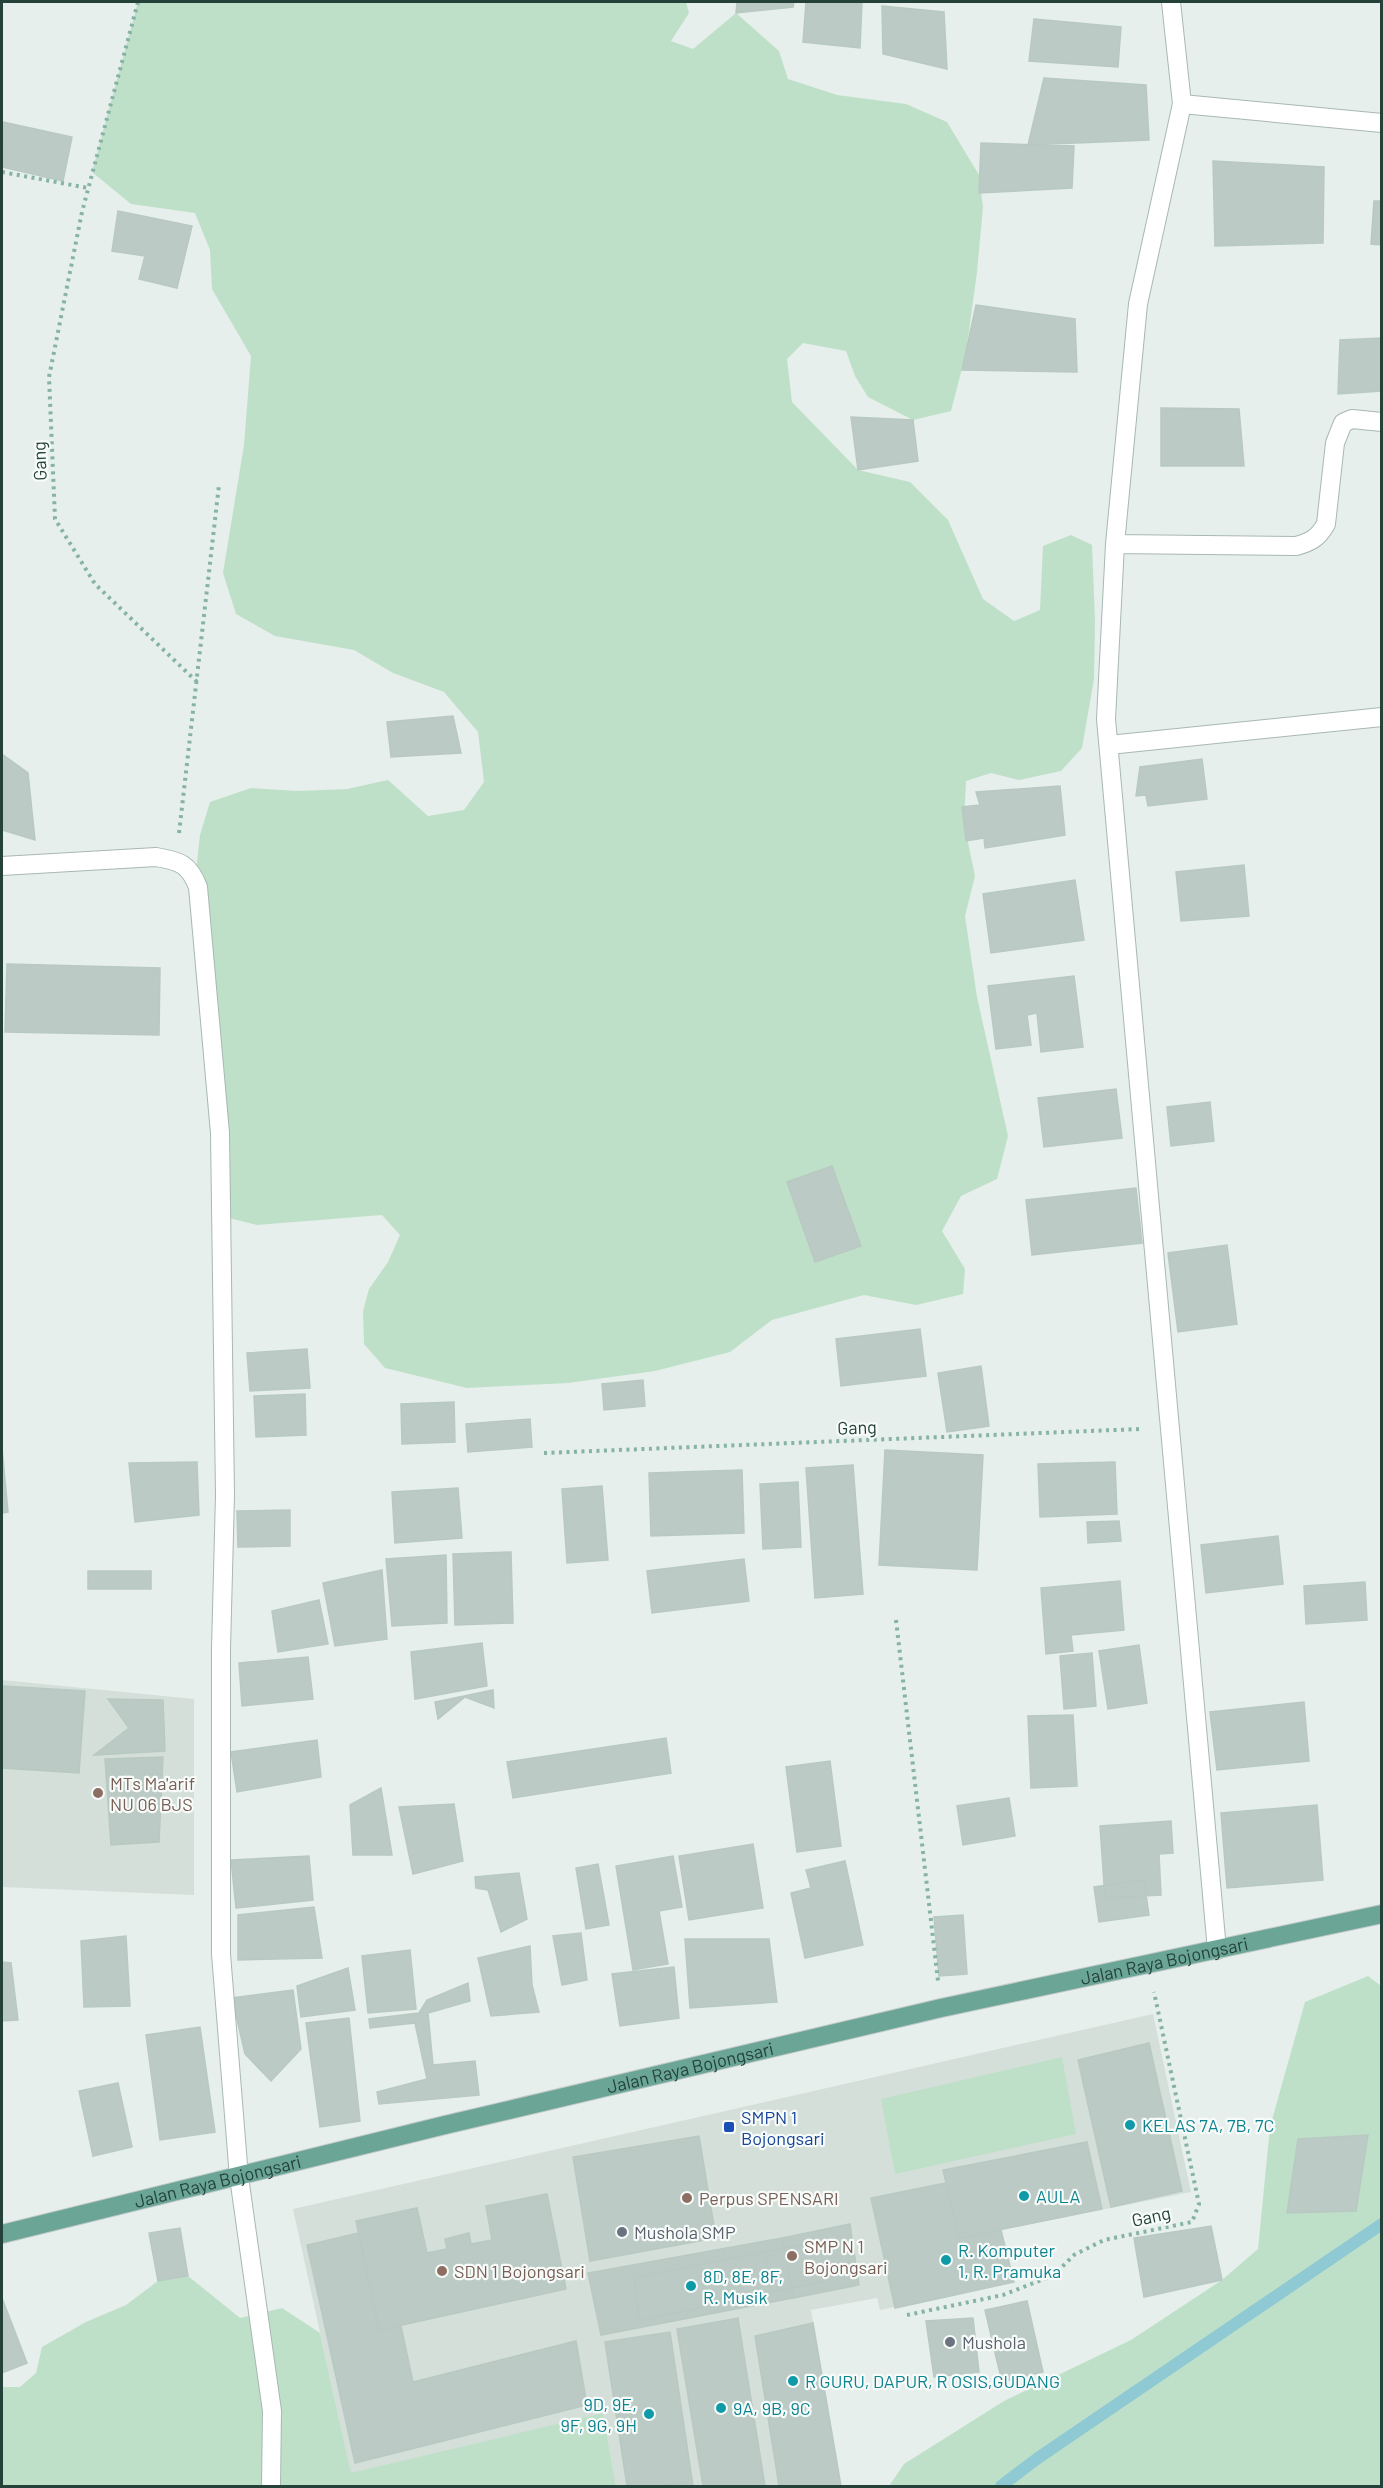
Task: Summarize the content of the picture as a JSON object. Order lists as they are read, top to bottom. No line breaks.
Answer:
{"streets":{"main road":["Jalan Raya Bojongsari"],"path":["Gang"]},"crossings":[["Gang","Jalan Raya Bojongsari"]],"places":{"other":["MTs Ma'arif NU 06 BJS","KELAS 7A, 7B, 7C","AULA","Perpus SPENSARI","Mushola SMP","SMP N 1 Bojongsari","R. Komputer 1, R. Pramuka","SDN 1 Bojongsari","8D, 8E, 8F, R. Musik","Mushola","R GURU, DAPUR, R OSIS,GUDANG","9A, 9B, 9C","9D, 9E, 9F, 9G, 9H"],"transit":["SMPN 1 Bojongsari"]}}
